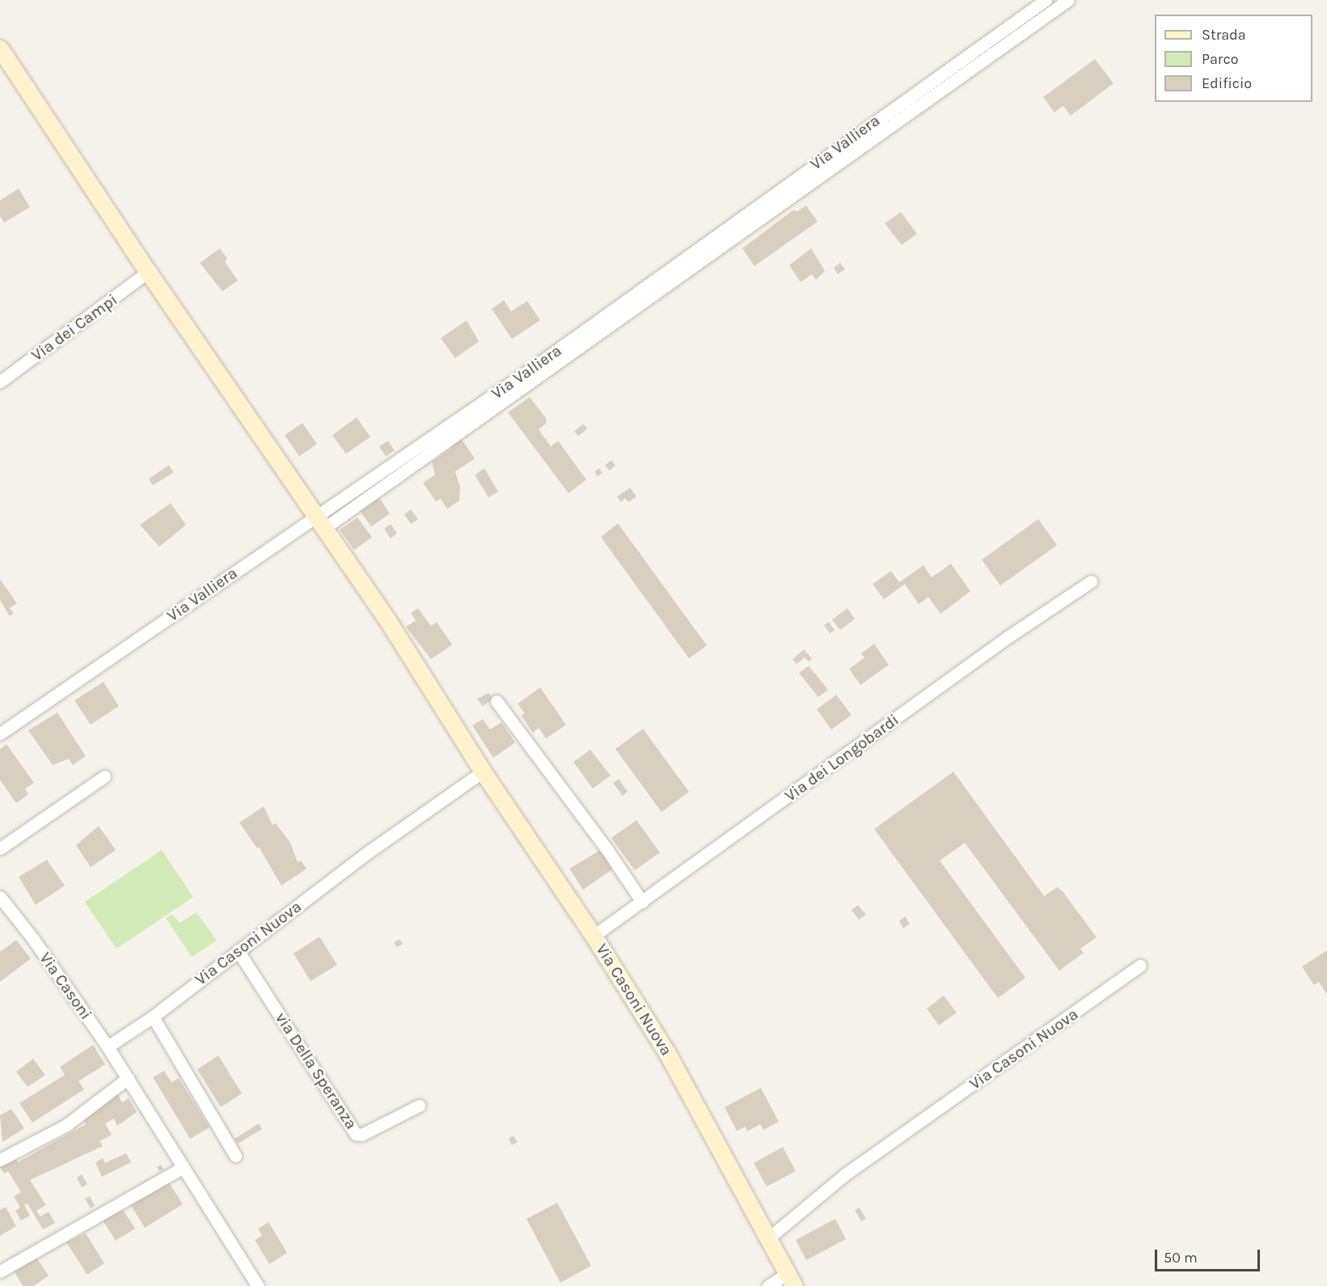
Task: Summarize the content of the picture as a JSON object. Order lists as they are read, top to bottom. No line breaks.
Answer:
{"streets":{"main road":["Via Casoni Nuova"],"street":["Via Valliera","Via dei Campi","Via dei Longobardi","Via Casoni","via Della Speranza"]},"crossings":[["Via Valliera","Via Casoni Nuova"],["Via dei Campi","Via Casoni Nuova"],["Via dei Longobardi","Via Casoni Nuova"],["Via Casoni Nuova","Via Casoni"],["Via Casoni Nuova","via Della Speranza"]],"legend":["Strada","Parco","Edificio"],"scale_bar":"50 m"}
